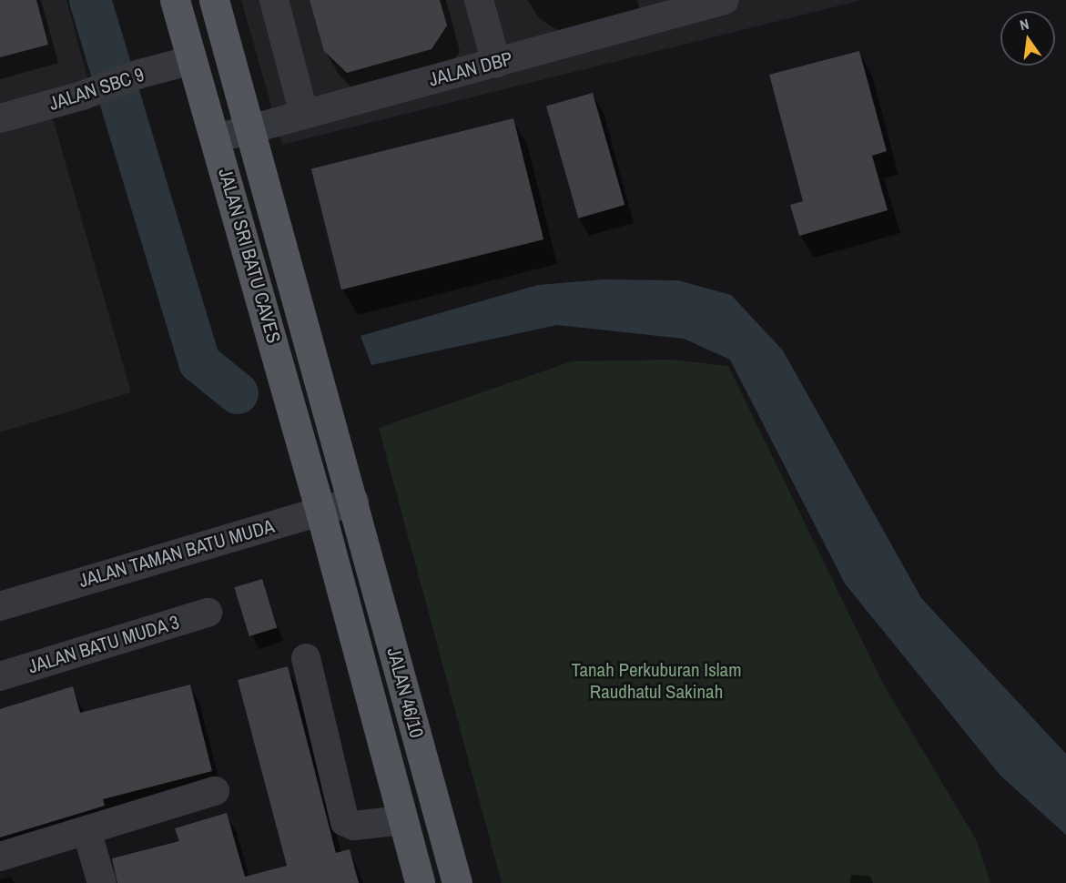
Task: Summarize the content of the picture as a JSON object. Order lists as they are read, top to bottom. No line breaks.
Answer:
{"streets":{"main road":["JALAN SRI BATU CAVES","JALAN 46/10"],"street":["JALAN DBP","JALAN SBC 9","JALAN TAMAN BATU MUDA","JALAN BATU MUDA 3"]},"crossings":[["JALAN DBP","JALAN SRI BATU CAVES"],["JALAN SBC 9","JALAN SRI BATU CAVES"],["JALAN SRI BATU CAVES","JALAN TAMAN BATU MUDA"],["JALAN SRI BATU CAVES","JALAN 46/10"],["JALAN TAMAN BATU MUDA","JALAN 46/10"]],"parks":["Tanah Perkuburan Islam Raudhatul Sakinah"],"north":"top"}
